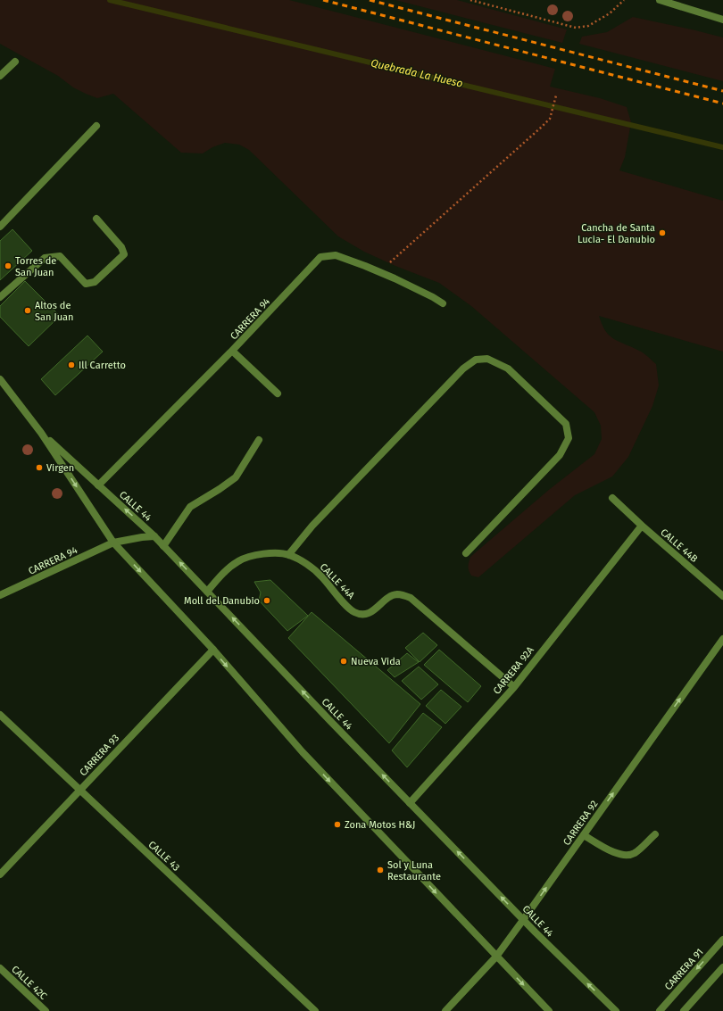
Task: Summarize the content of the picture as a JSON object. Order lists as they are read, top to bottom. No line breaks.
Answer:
{"streets":{"street":["CARRERA 94","CALLE 44","CALLE 44B","CALLE 44A","CARRERA 92A","CARRERA 93","CARRERA 92","CALLE 43","CARRERA 91","CALLE 42C"]},"crossings":[["CARRERA 94","CALLE 44"],["CALLE 44","CALLE 44A"],["CALLE 44","CARRERA 92A"],["CALLE 44","CARRERA 93"],["CALLE 44","CARRERA 92"],["CALLE 44B","CARRERA 92A"],["CALLE 44A","CARRERA 92A"],["CARRERA 93","CALLE 43"]],"one_way":["CARRERA 92"],"water":["Quebrada La Hueso"],"places":["Cancha de Santa Lucia- El Danubio","Torres de San Juan","Altos de San Juan","Ill Carretto","Virgen","Moll del Danubio","Nueva Vida","Zona Motos H&J","Sol y Luna Restaurante"]}
